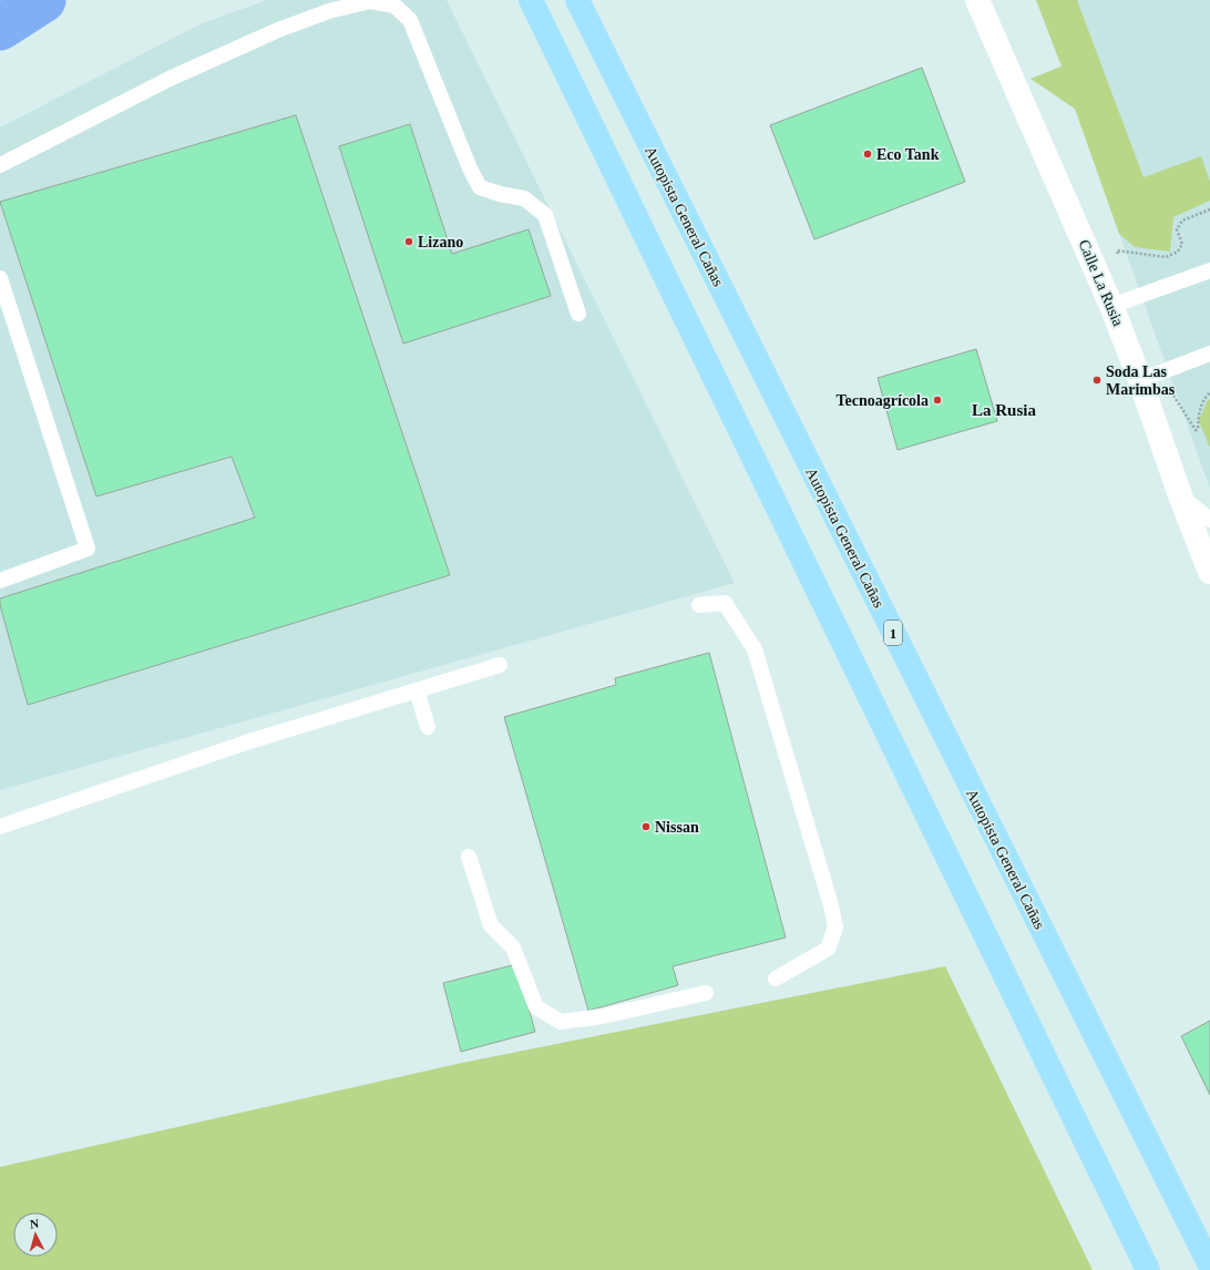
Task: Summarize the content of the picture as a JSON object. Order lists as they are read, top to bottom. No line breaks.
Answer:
{"streets":{"highway":["Autopista General Cañas","1"],"street":["Calle La Rusia"]},"districts":["La Rusia"],"places":["Eco Tank","Lizano","Soda Las Marimbas","Tecnoagrícola","Nissan"],"north":"top"}
